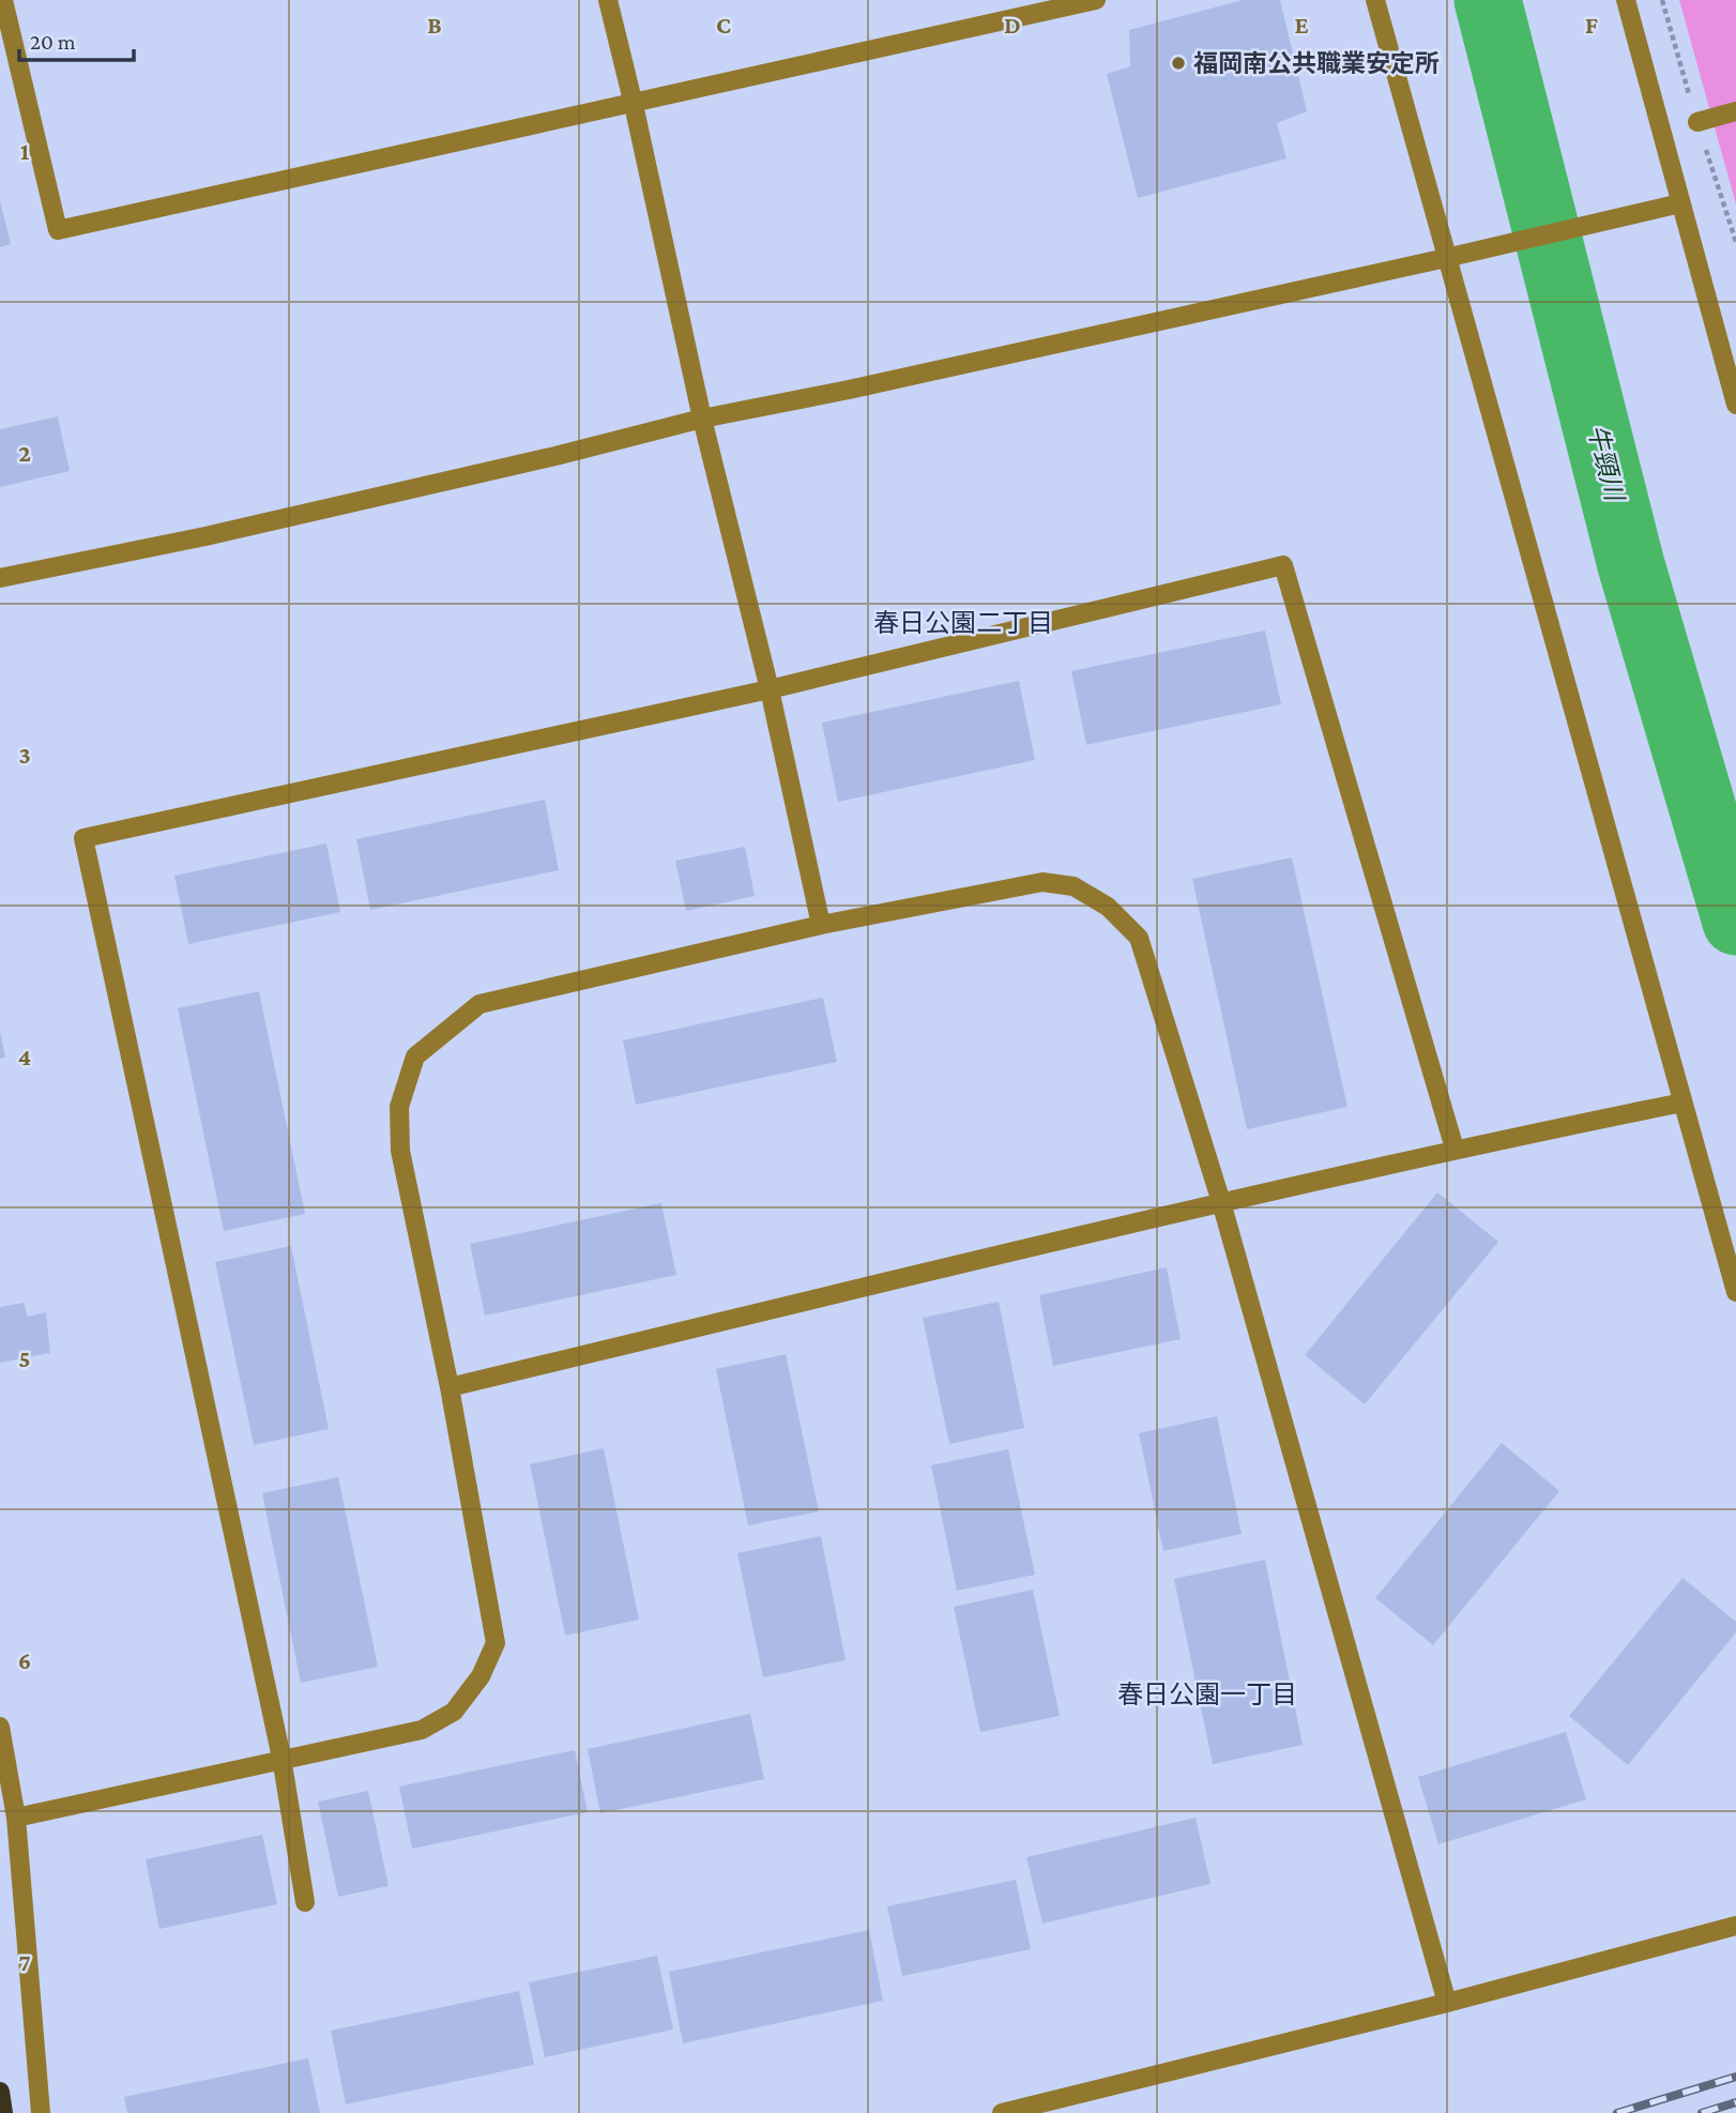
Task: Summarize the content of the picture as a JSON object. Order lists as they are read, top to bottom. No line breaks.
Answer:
{"districts":["春日公園二丁目","春日公園一丁目"],"water":["牛頸川"],"places":["福岡南公共職業安定所"],"scale_bar":"20 m","grid":{"columns":["B","C","D","E","F"],"rows":["1","2","3","4","5","6","7"]}}
